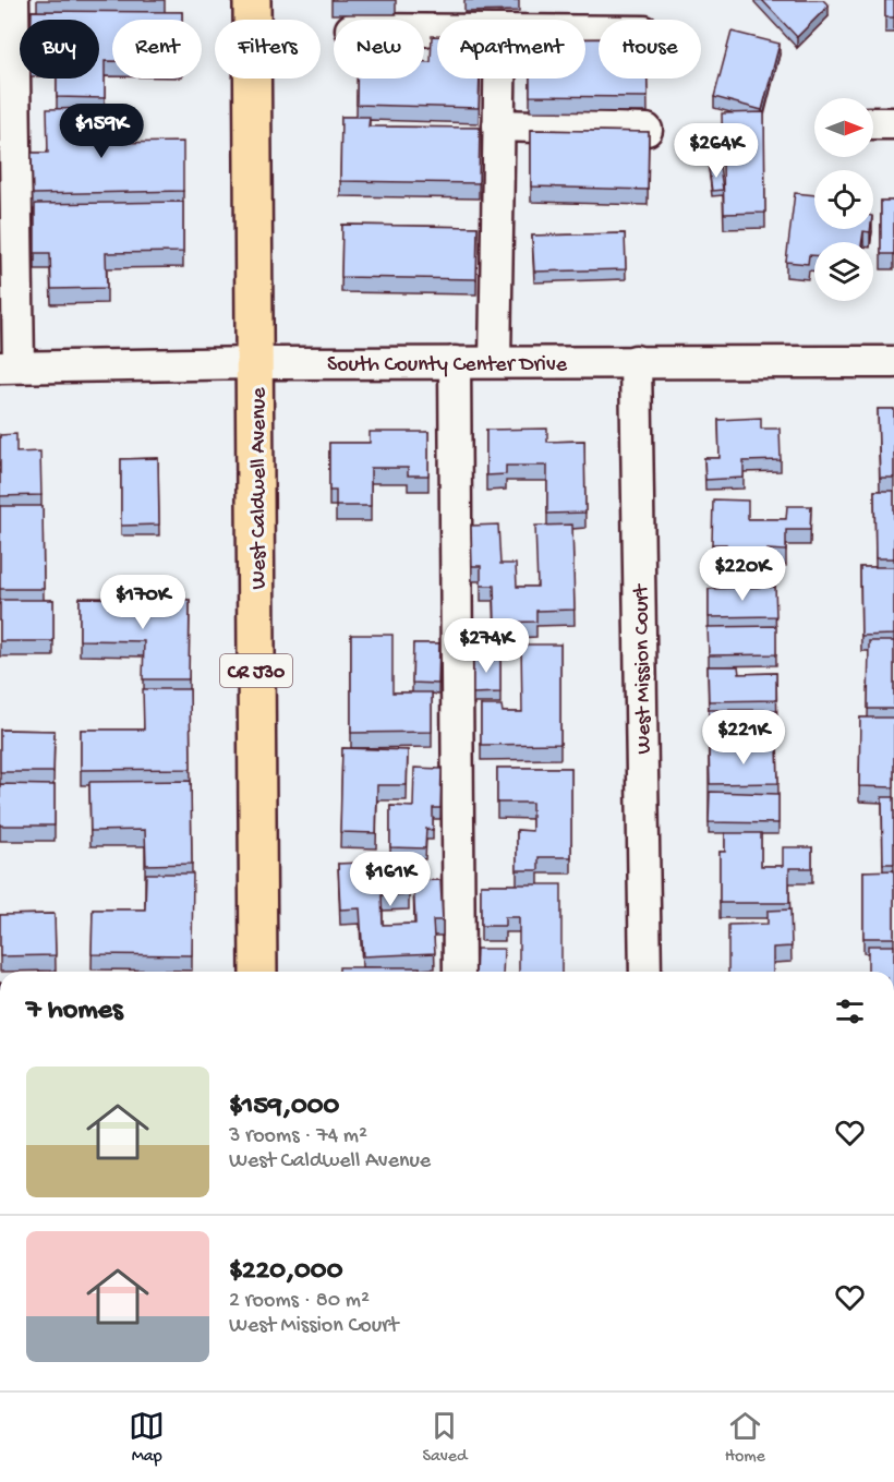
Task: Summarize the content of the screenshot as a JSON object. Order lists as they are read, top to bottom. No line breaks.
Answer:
{"streets":{"main road":["West Caldwell Avenue","CR J30"],"street":["South County Center Drive","West Mission Court"]},"crossings":[["South County Center Drive","West Caldwell Avenue"],["South County Center Drive","West Mission Court"]],"north":"right","page":{"chip":["Buy","Rent","Filters","New","Apartment","House"],"price":["$159K","$264K","$220K","$170K","$274K","$221K","$161K"],"heading":"7 homes","list":[{"name":"$159,000","note":"3 rooms · 74 m² · West Caldwell Avenue"},{"name":"$220,000","note":"2 rooms · 80 m² · West Mission Court"}],"tabs":["Map","Saved","Home"]}}
